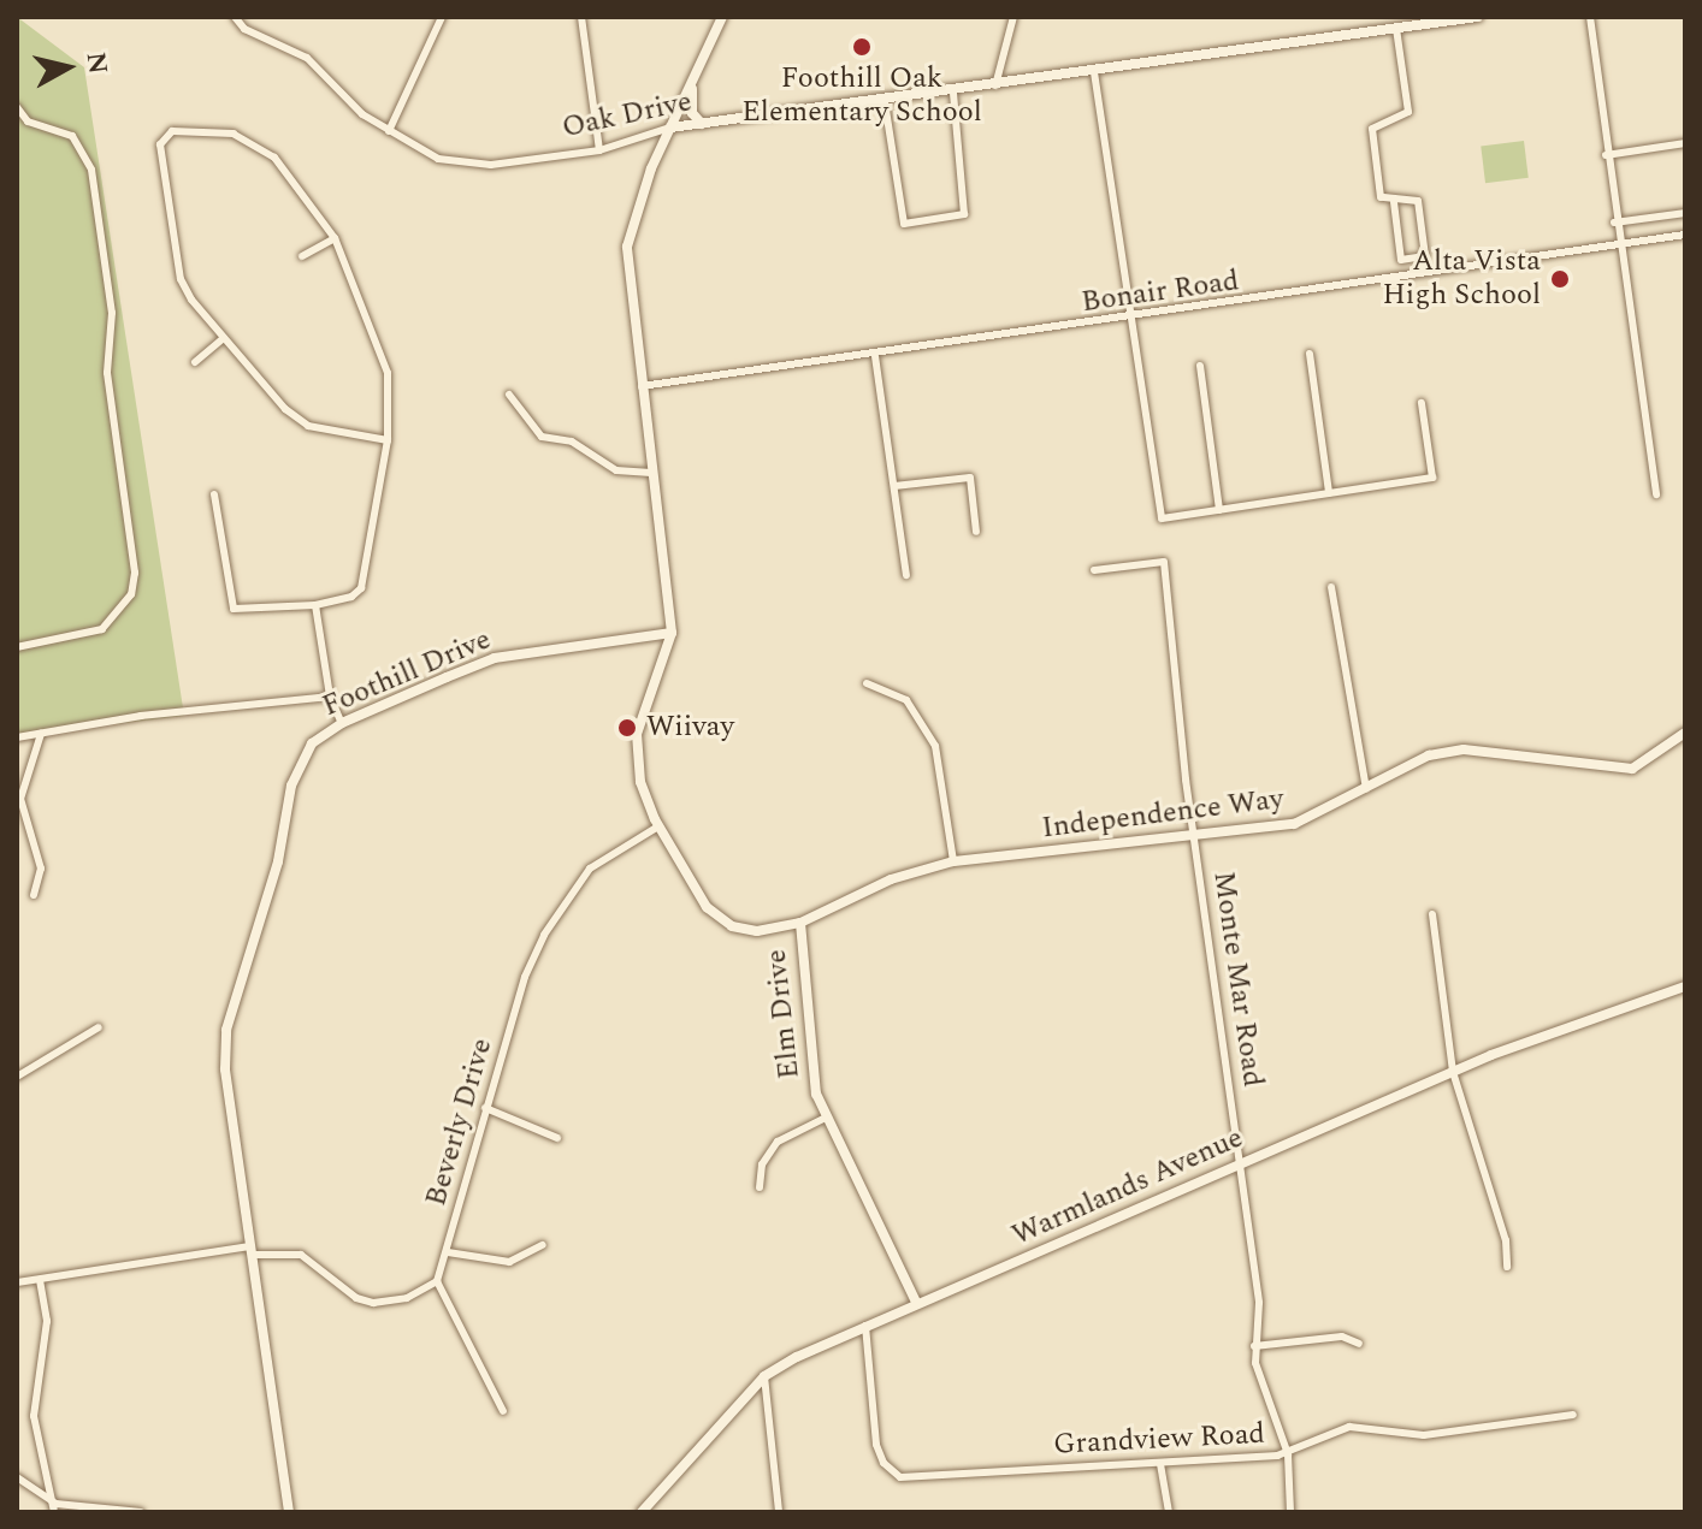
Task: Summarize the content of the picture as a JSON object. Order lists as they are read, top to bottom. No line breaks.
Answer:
{"streets":{"street":["Oak Drive","Bonair Road","Foothill Drive","Independence Way","Monte Mar Road","Elm Drive","Beverly Drive","Warmlands Avenue","Grandview Road"]},"crossings":[["Foothill Drive","Elm Drive"],["Independence Way","Monte Mar Road"],["Independence Way","Elm Drive"],["Monte Mar Road","Warmlands Avenue"],["Monte Mar Road","Grandview Road"],["Elm Drive","Beverly Drive"],["Elm Drive","Warmlands Avenue"],["Warmlands Avenue","Grandview Road"]],"places":["Foothill Oak Elementary School","Alta Vista High School","Wiivay"],"north":"right"}
